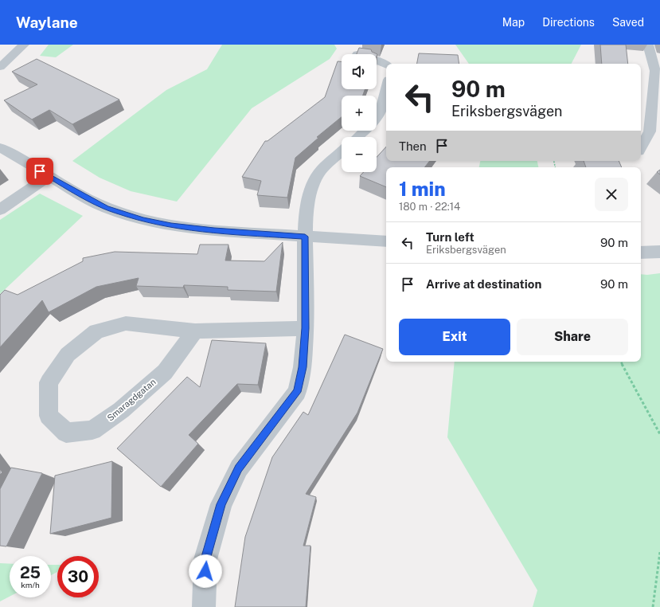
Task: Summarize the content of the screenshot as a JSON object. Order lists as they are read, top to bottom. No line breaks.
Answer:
{"streets":{"street":["Smaragdgatan"]},"page":{"header":"Waylane","nav":["Map","Directions","Saved"],"map_buttons":["+","−"],"turn":["90 m","Eriksbergsvägen"],"then":"Then","heading":["1 min","180 m · 22:14"],"list":[{"name":"Turn left","note":"Eriksbergsvägen","value":"90 m"},{"name":"Arrive at destination","value":"90 m"}],"buttons":["Exit","Share"],"speed":"25 km/h","limit":"30"}}
